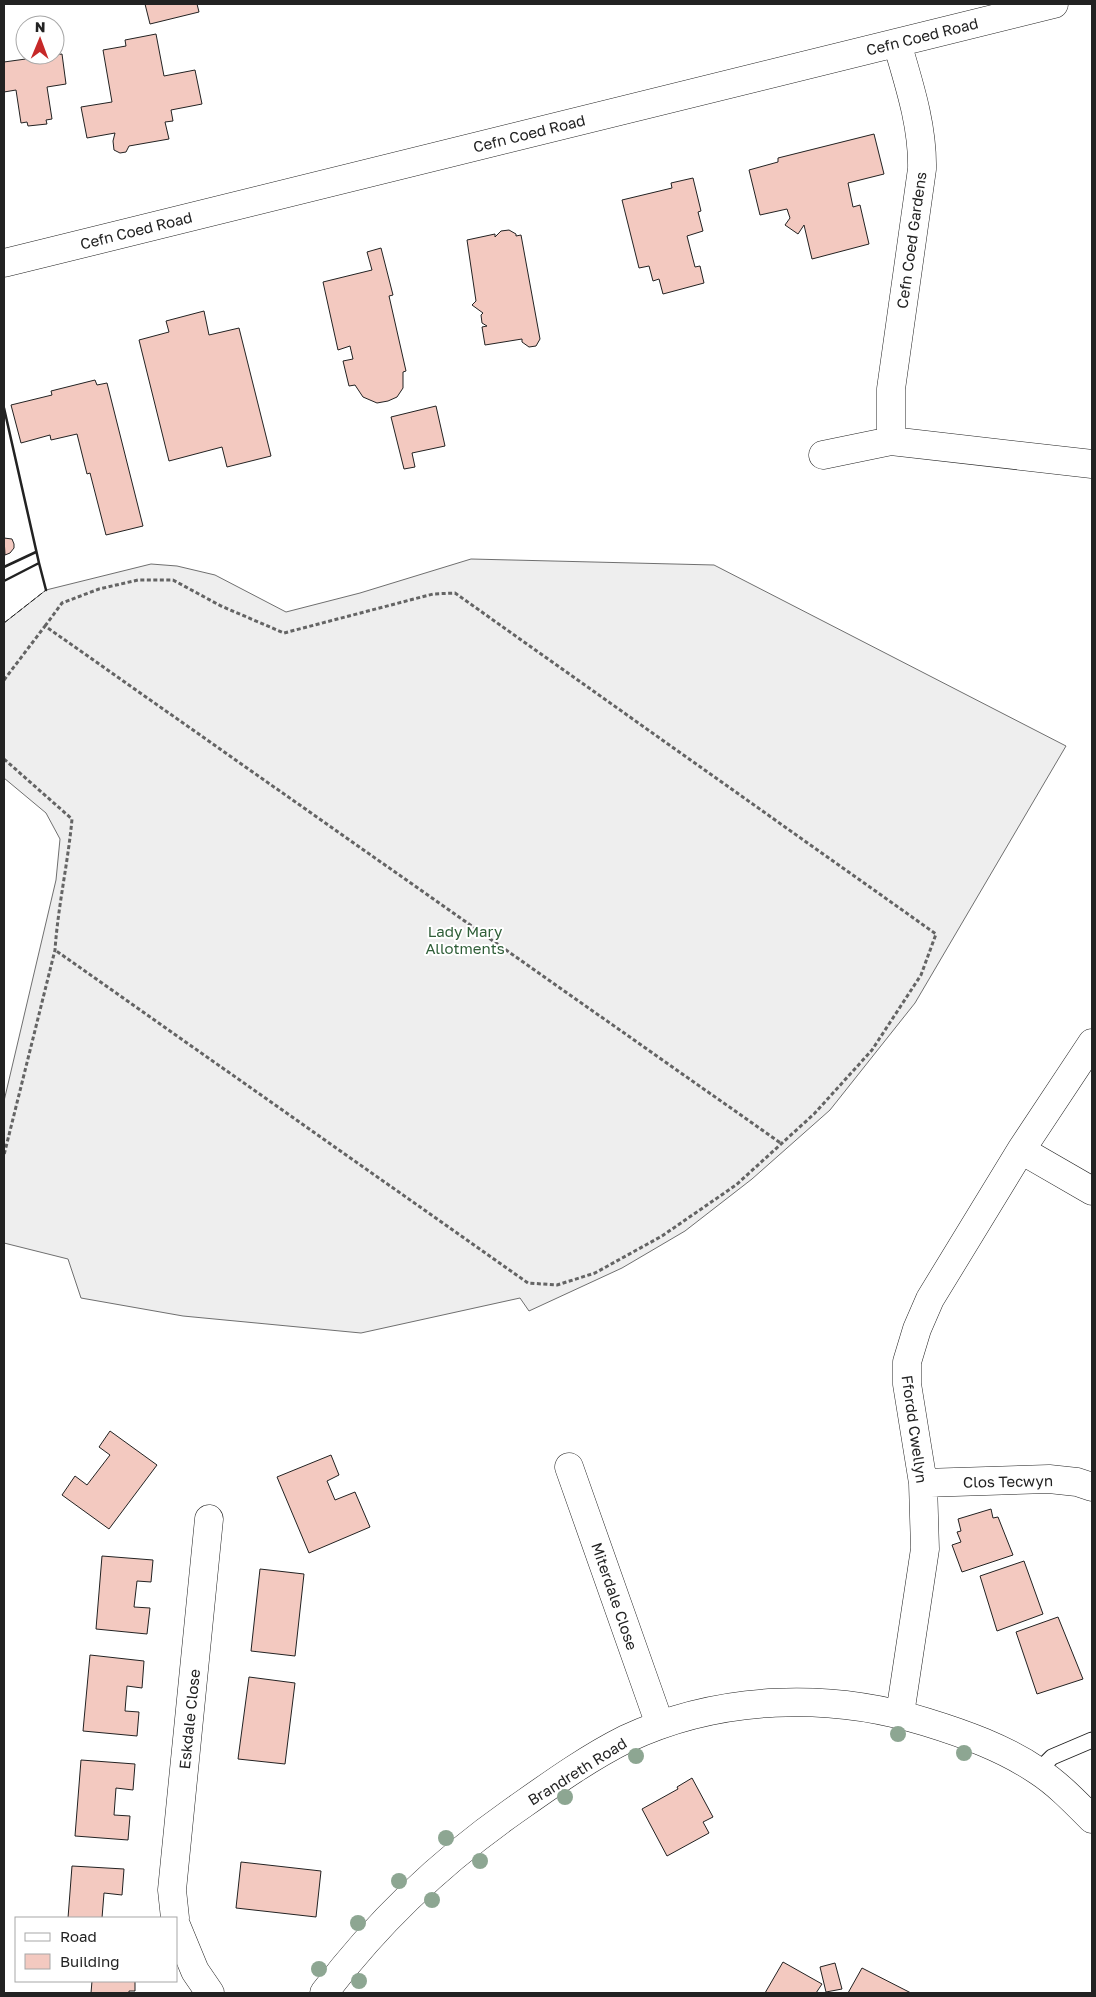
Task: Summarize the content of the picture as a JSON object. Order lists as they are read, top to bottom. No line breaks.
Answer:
{"streets":{"street":["Cefn Coed Road","Cefn Coed Gardens","Ffordd Cwellyn","Clos Tecwyn","Miterdale Close","Eskdale Close","Brandreth Road"]},"crossings":[["Cefn Coed Road","Cefn Coed Gardens"],["Ffordd Cwellyn","Clos Tecwyn"],["Ffordd Cwellyn","Brandreth Road"],["Miterdale Close","Brandreth Road"]],"parks":["Lady Mary Allotments"],"legend":["Road","Building"],"north":"top"}
